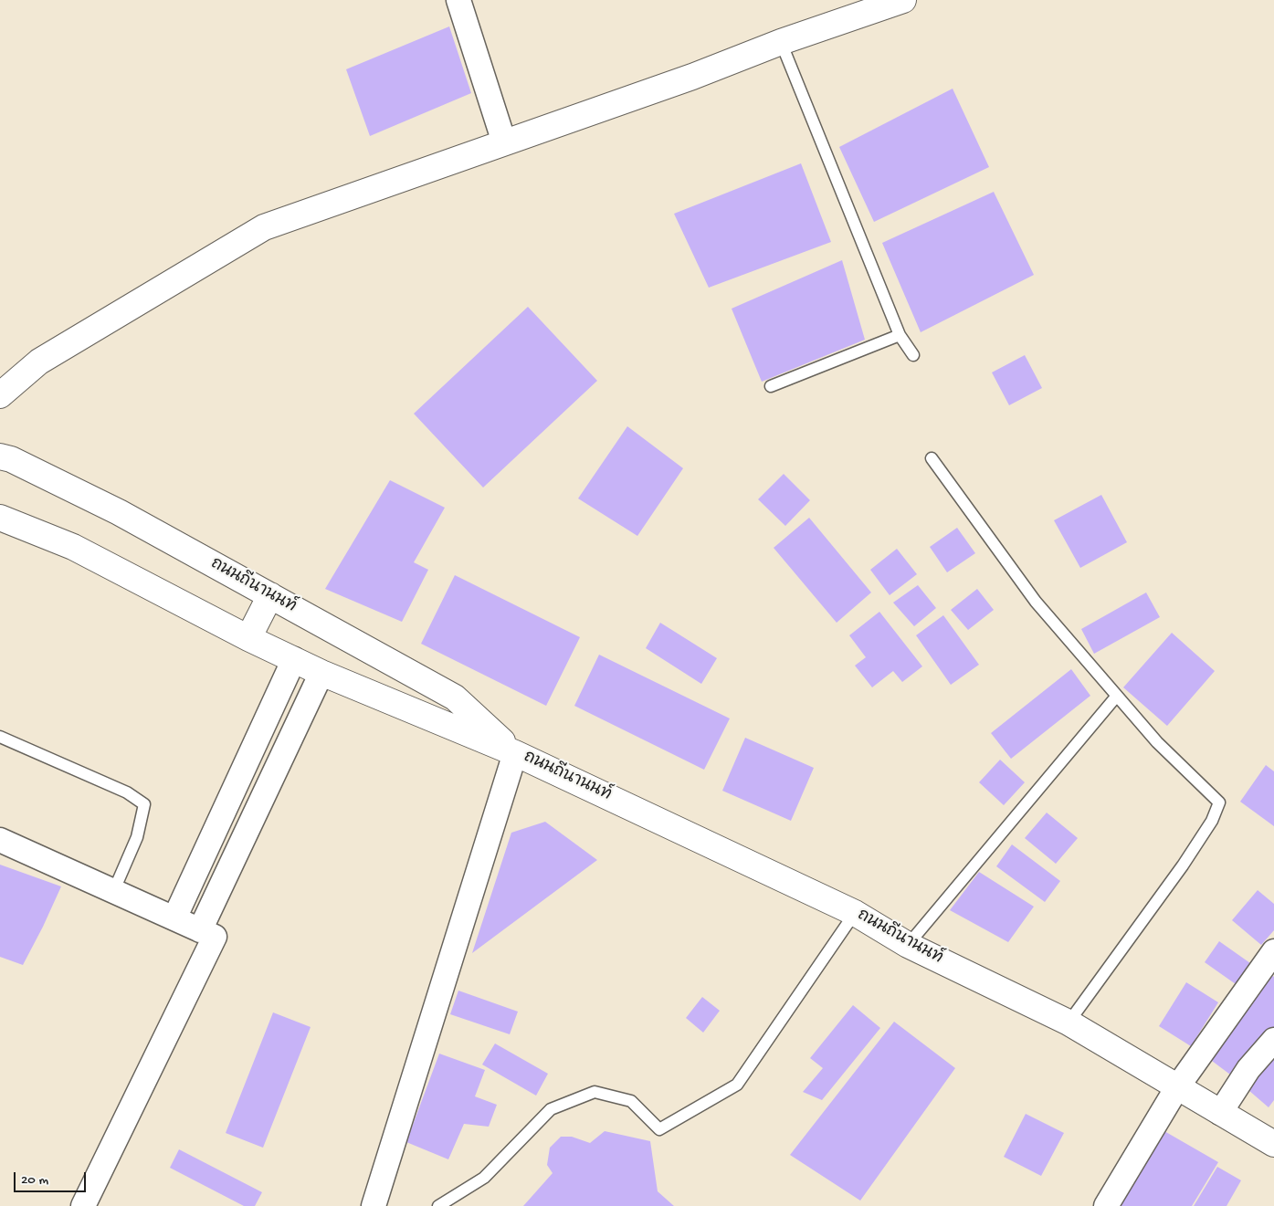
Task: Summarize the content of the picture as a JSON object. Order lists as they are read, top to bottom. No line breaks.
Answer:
{"streets":{"main road":["ถนนถีนานนท์"]},"scale_bar":"20 m"}
